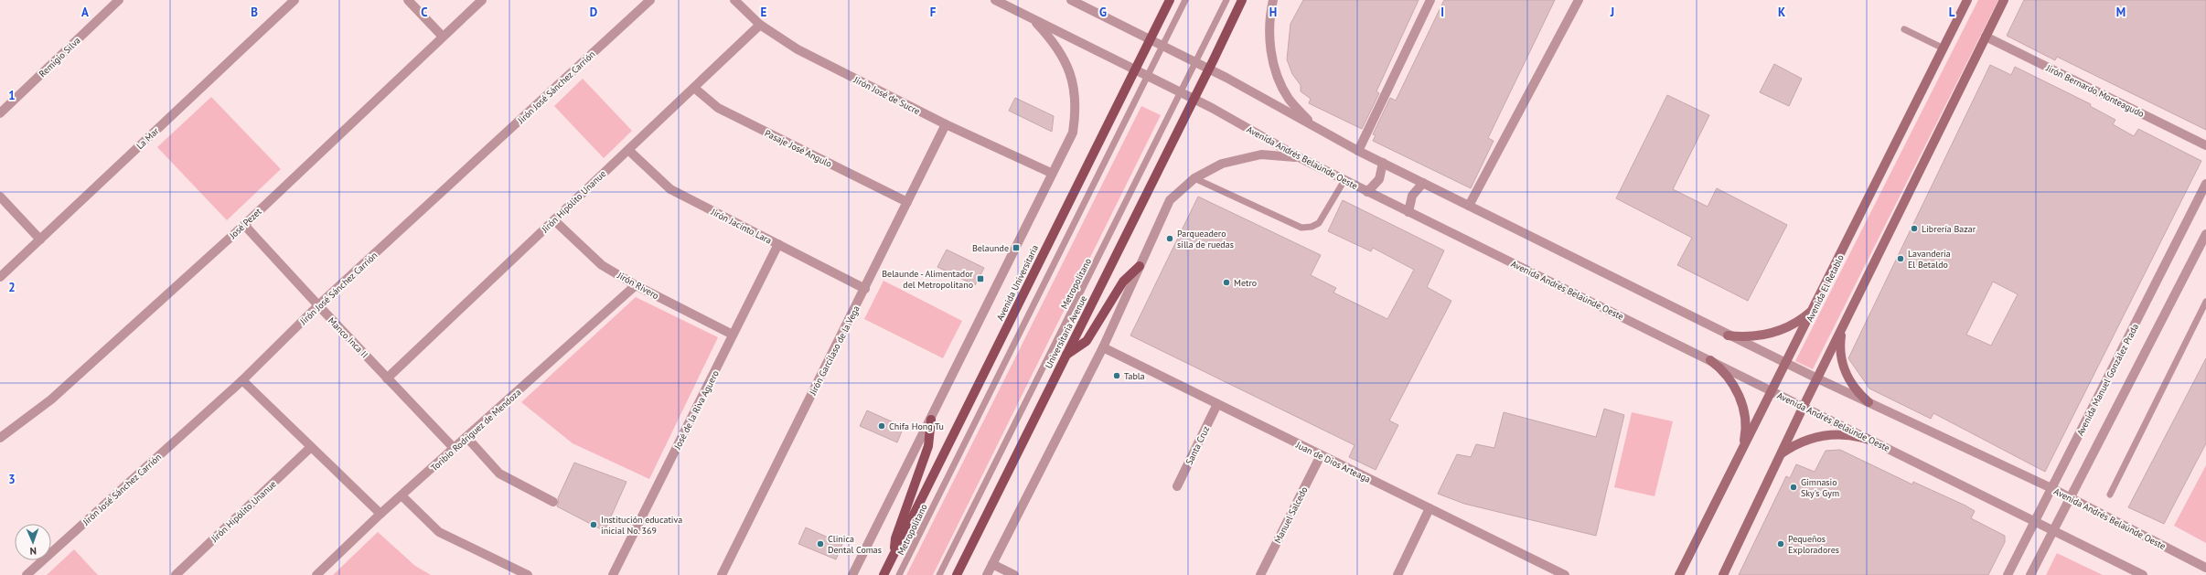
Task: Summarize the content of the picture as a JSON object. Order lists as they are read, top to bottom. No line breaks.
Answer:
{"streets":{"main road":["Avenida Universitaria","Avenida El Retablo","Universitaria Avenue"],"street":["Remigio Silva","Jirón José Sánchez Carrión","Jirón Bernardo Monteagudo","Jirón José de Sucre","La Mar","Pasaje José Angulo","Avenida Andrés Belaúnde Oeste","Jirón Hipólito Unanue","José Pezet","Jirón Jacinto Lara","Jirón Rivero","Manco Inca II","Jirón Garcilaso de la Vega","Avenida Manuel González Prada","José de la Riva Aguero","Toribio Rodriguez de Mendoza","Santa Cruz","Juan de Dios Arteaga","Manuel Salcedo"],"lane":["Metropolitano"]},"crossings":[["Jirón José Sánchez Carrión","Manco Inca II"],["Jirón José de Sucre","Jirón Hipólito Unanue"],["Jirón José de Sucre","Avenida Universitaria"],["Jirón José de Sucre","Jirón Garcilaso de la Vega"],["Pasaje José Angulo","Jirón Hipólito Unanue"],["Pasaje José Angulo","Jirón Garcilaso de la Vega"],["Avenida Andrés Belaúnde Oeste","Avenida Universitaria"],["Avenida Andrés Belaúnde Oeste","Metropolitano"],["Avenida Andrés Belaúnde Oeste","Avenida El Retablo"],["Avenida Andrés Belaúnde Oeste","Universitaria Avenue"],["Avenida Andrés Belaúnde Oeste","Avenida Manuel González Prada"],["Jirón Hipólito Unanue","Jirón Jacinto Lara"],["Jirón Hipólito Unanue","Jirón Rivero"],["Jirón Hipólito Unanue","Manco Inca II"],["José Pezet","Manco Inca II"],["Jirón Jacinto Lara","Jirón Garcilaso de la Vega"],["Jirón Jacinto Lara","José de la Riva Aguero"],["Jirón Rivero","José de la Riva Aguero"],["Jirón Rivero","Toribio Rodriguez de Mendoza"],["Manco Inca II","Toribio Rodriguez de Mendoza"],["Santa Cruz","Juan de Dios Arteaga"],["Juan de Dios Arteaga","Manuel Salcedo"]],"places":{"other":["Librería Bazar","Parqueadero silla de ruedas","Lavanderia El Betaldo","Metro","Tabla","Chifa Hong Tu","Gimnasio Sky's Gym","Institución educativa inicial No. 369","Clinica Dental Comas","Pequeños Exploradores"],"transit":["Belaunde","Belaunde - Alimentador del Metropolitano"]},"north":"bottom","grid":{"columns":["A","B","C","D","E","F","G","H","I","J","K","L","M"],"rows":["1","2","3"]}}
